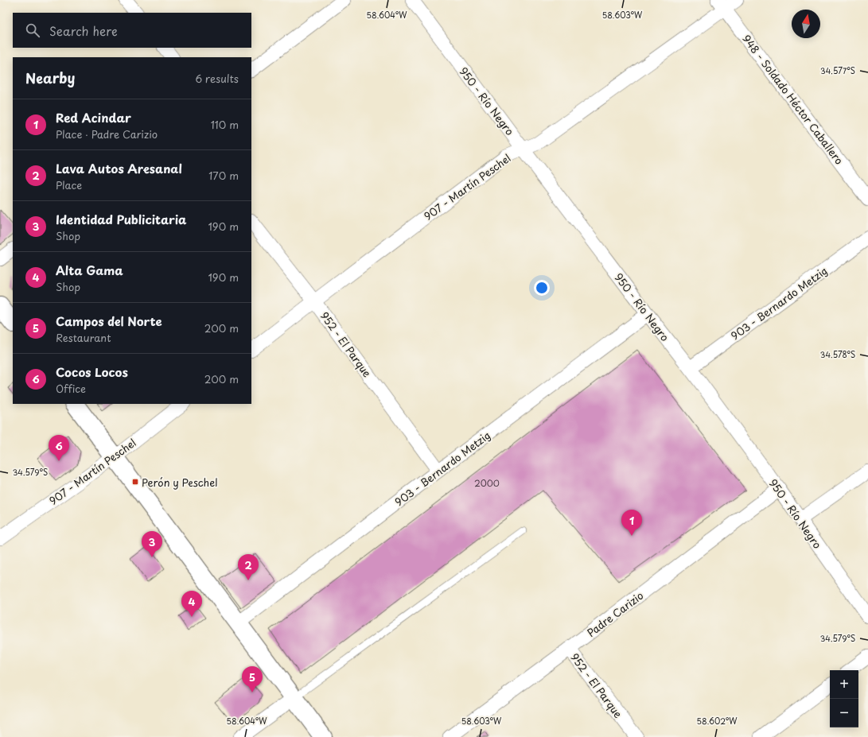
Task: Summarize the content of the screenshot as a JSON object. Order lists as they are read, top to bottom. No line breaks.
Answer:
{"streets":{"street":["948 - Soldado Héctor Caballero","950 - Río Negro","907 - Martín Peschel","903 - Bernardo Metzig","952 - El Parque","Padre Carizio"]},"crossings":[["948 - Soldado Héctor Caballero","907 - Martín Peschel"],["950 - Río Negro","907 - Martín Peschel"],["950 - Río Negro","903 - Bernardo Metzig"],["950 - Río Negro","Padre Carizio"],["907 - Martín Peschel","952 - El Parque"],["903 - Bernardo Metzig","952 - El Parque"],["952 - El Parque","Padre Carizio"]],"places":{"transit":["Perón y Peschel"]},"house_numbers":["2000"],"north":"top","page":{"search":"Search here","heading":["Nearby","6 results"],"list":[{"mark":"1","name":"Red Acindar","note":"Place · Padre Carizio","value":"110 m"},{"mark":"2","name":"Lava Autos Aresanal","note":"Place","value":"170 m"},{"mark":"3","name":"Identidad Publicitaria","note":"Shop","value":"190 m"},{"mark":"4","name":"Alta Gama","note":"Shop","value":"190 m"},{"mark":"5","name":"Campos del Norte","note":"Restaurant","value":"200 m"},{"mark":"6","name":"Cocos Locos","note":"Office","value":"200 m"}],"pins":["6","1","3","2","4","5"],"map_buttons":["+","−"]},"coordinates":["58.604°W","58.603°W","34.577°S","34.578°S","34.579°S","58.602°W"]}
